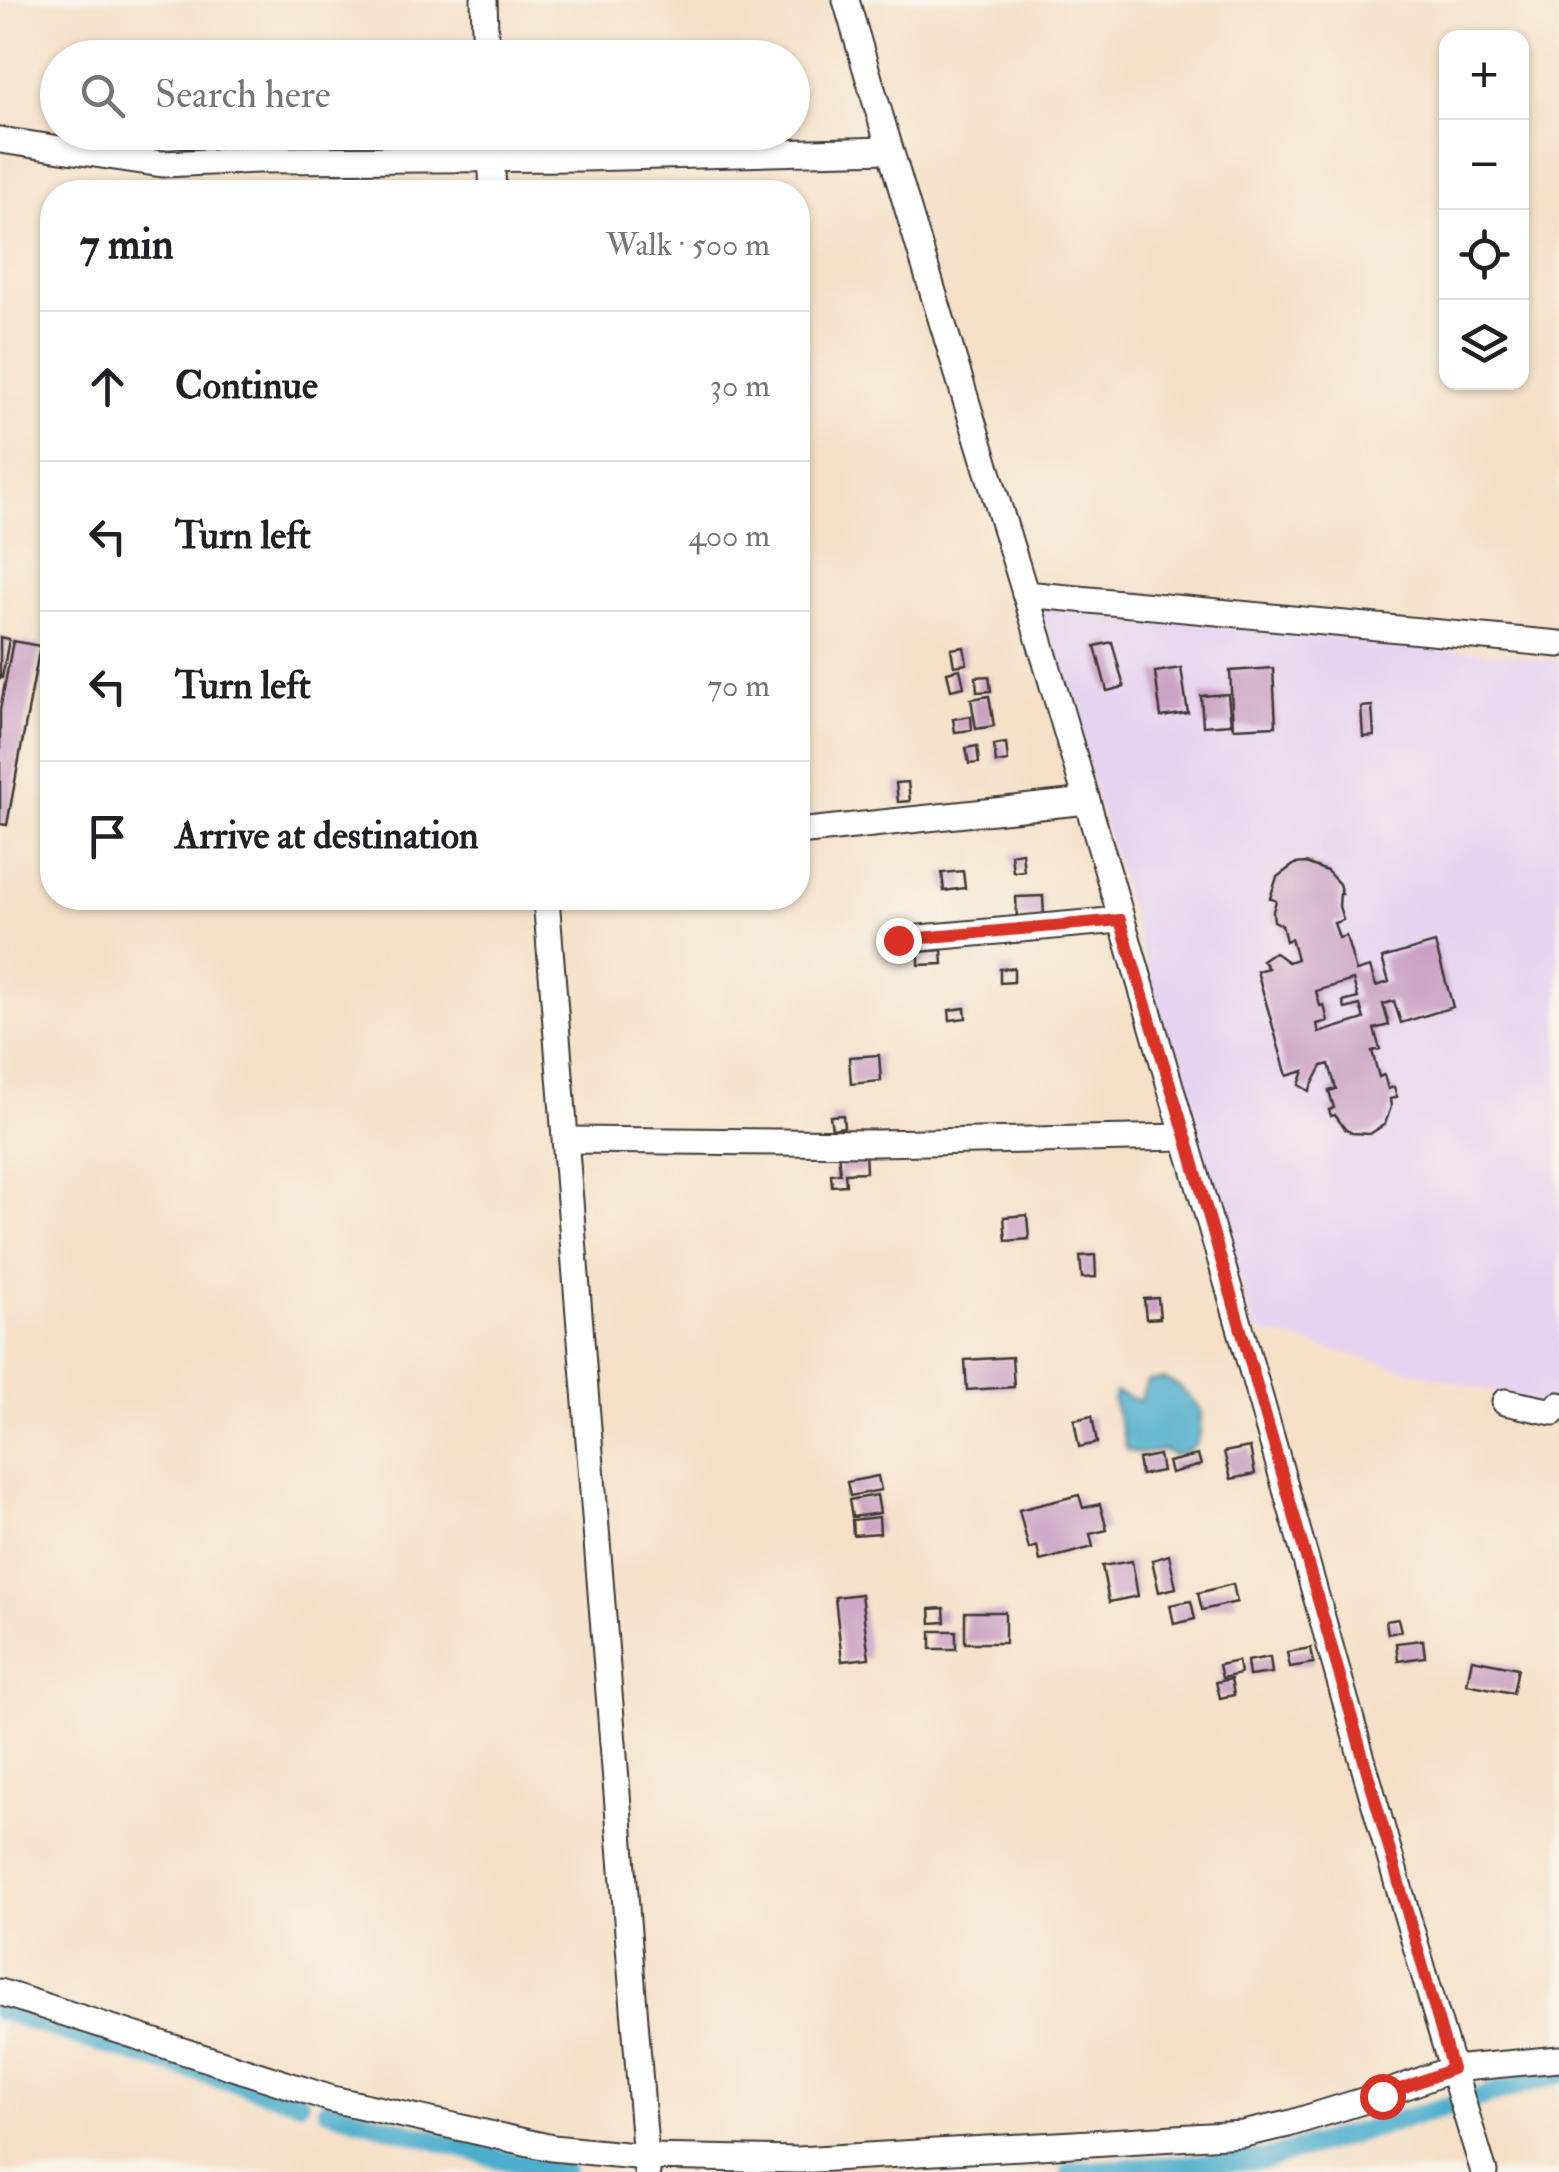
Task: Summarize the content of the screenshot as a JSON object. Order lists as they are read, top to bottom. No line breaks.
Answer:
{"page":{"map_buttons":["+","−"],"search":"Search here","heading":["7 min","Walk · 500 m"],"list":[["Continue","30 m"],["Turn left","400 m"],["Turn left","70 m"],"Arrive at destination"]}}
